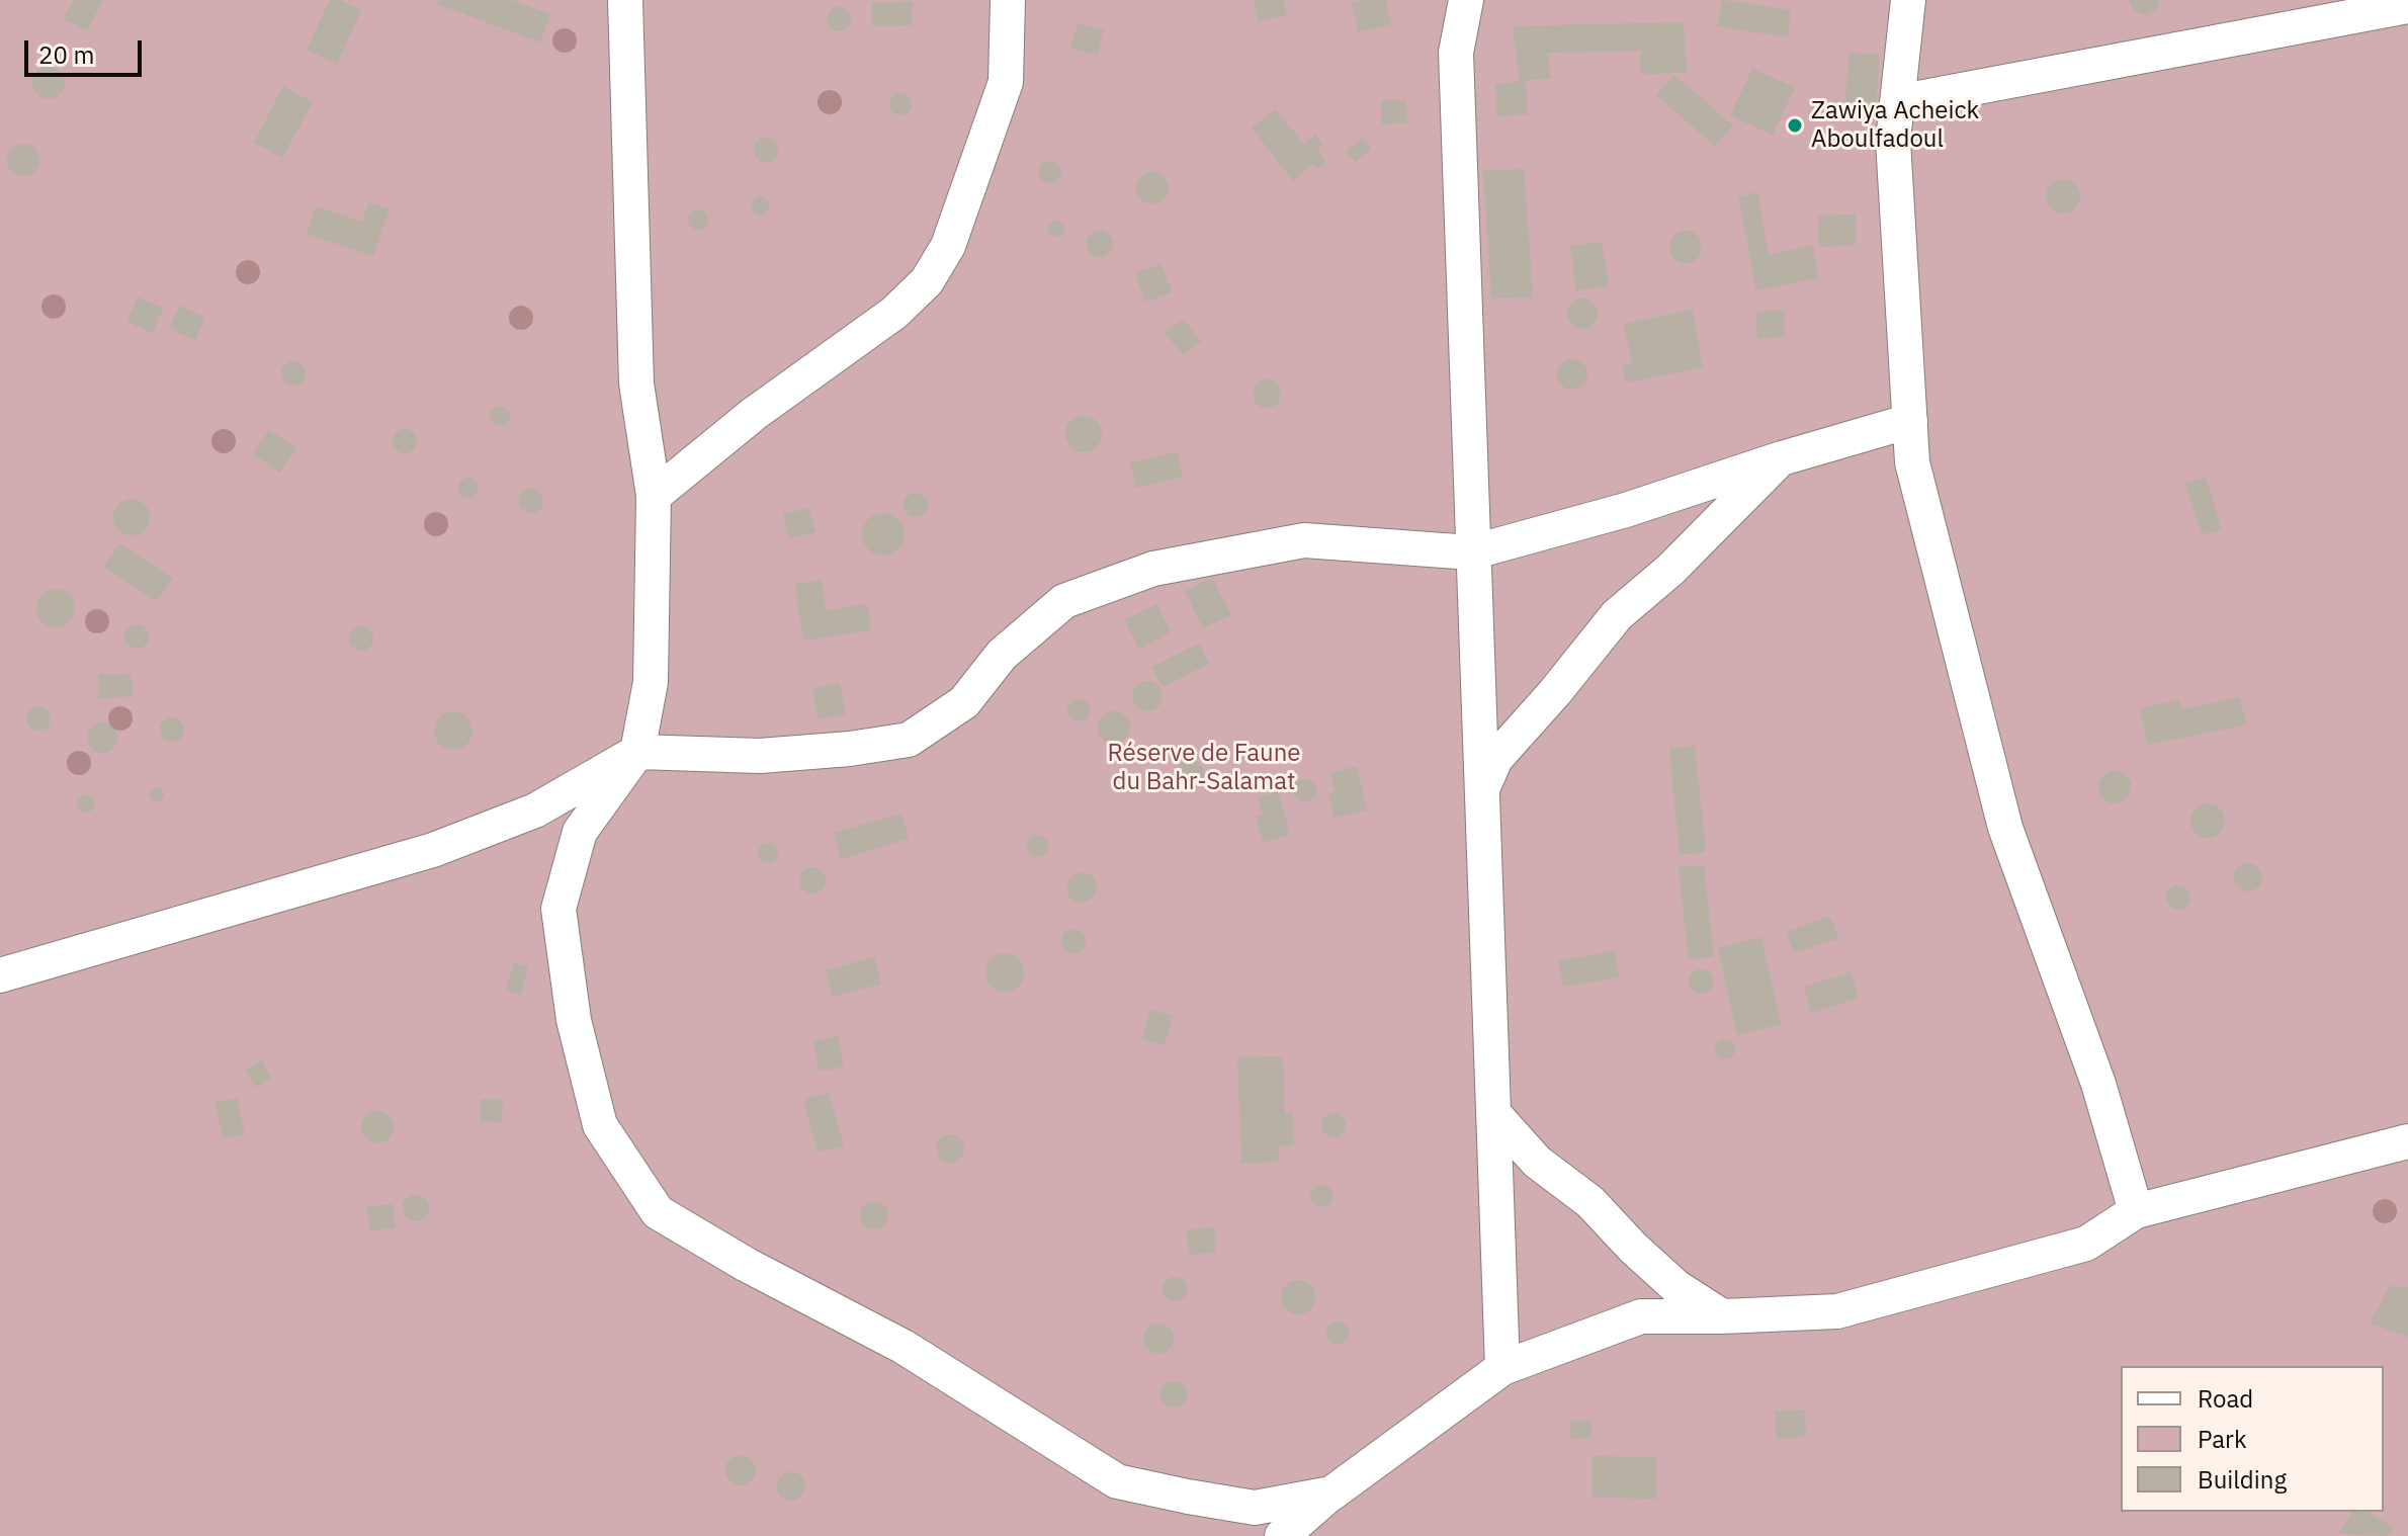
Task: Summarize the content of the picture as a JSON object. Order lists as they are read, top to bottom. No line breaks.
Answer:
{"parks":["Réserve de Faune du Bahr-Salamat"],"places":["Zawiya Acheick Aboulfadoul"],"legend":["Road","Park","Building"],"scale_bar":"20 m"}
